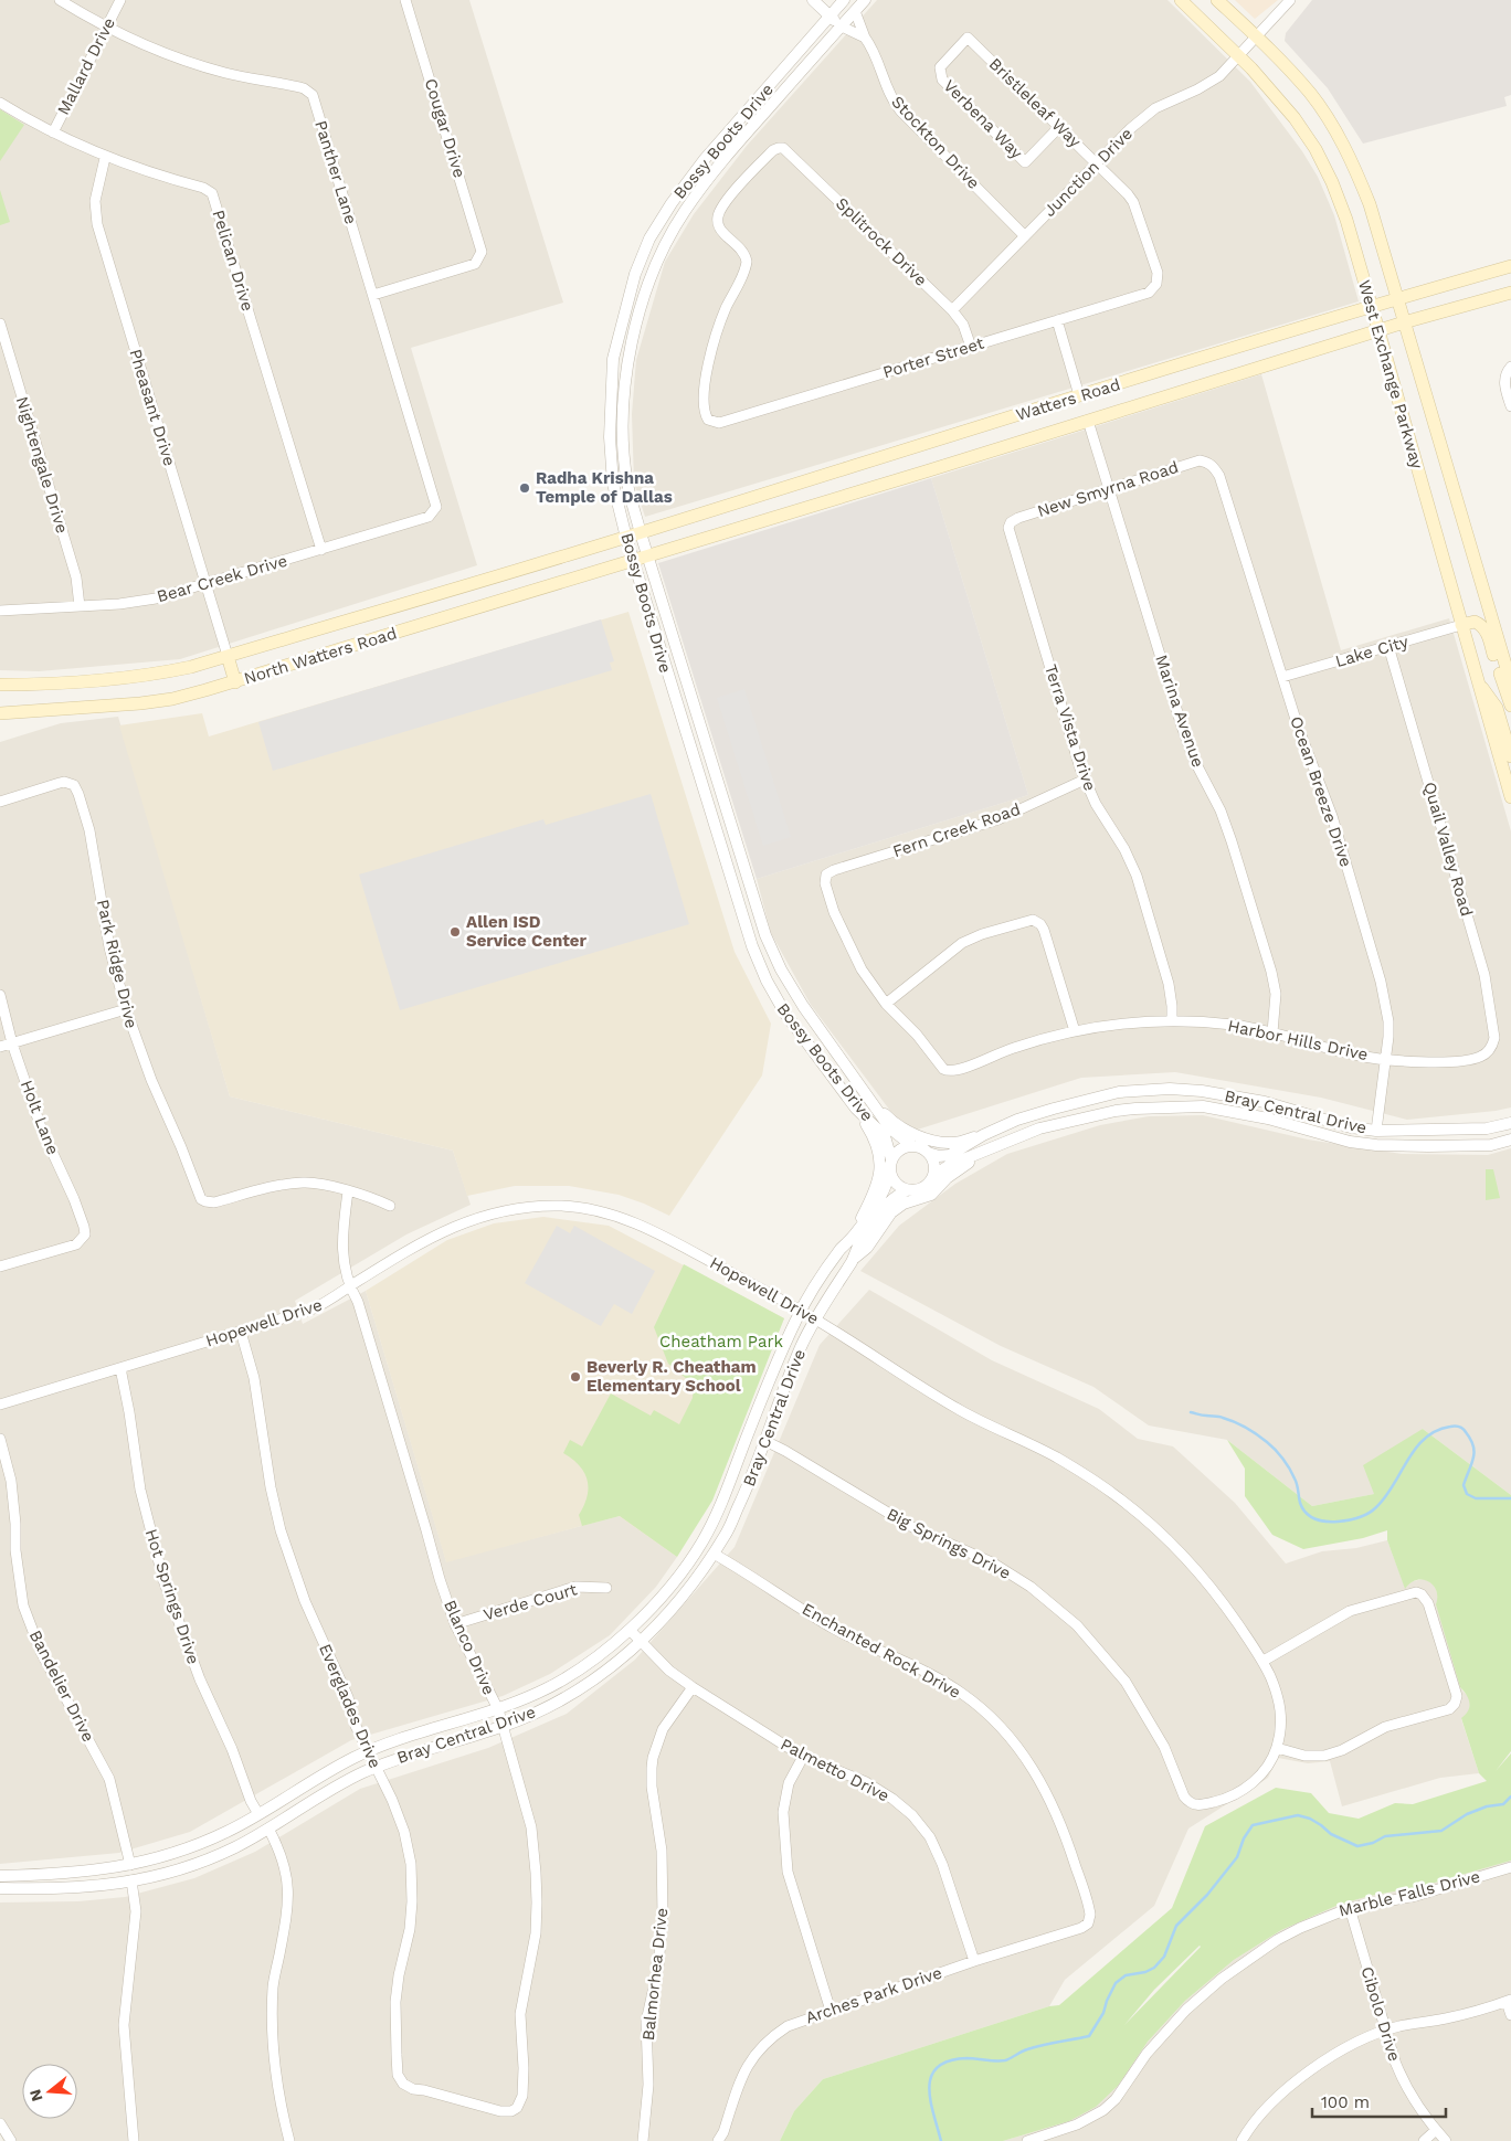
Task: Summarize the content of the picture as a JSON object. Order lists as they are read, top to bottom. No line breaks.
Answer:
{"streets":{"main road":["West Exchange Parkway","Watters Road","North Watters Road"],"street":["Mallard Drive","Bristleleaf Way","Verbena Way","Cougar Drive","Bossy Boots Drive","Stockton Drive","Panther Lane","Junction Drive","Splitrock Drive","Pelican Drive","Porter Street","Pheasant Drive","Nightengale Drive","New Smyrna Road","Bear Creek Drive","Lake City","Marina Avenue","Terra Vista Drive","Ocean Breeze Drive","Fern Creek Road","Quail Valley Road","Park Ridge Drive","Harbor Hills Drive","Bray Central Drive","Holt Lane","Hopewell Drive","Big Springs Drive","Hot Springs Drive","Verde Court","Blanco Drive","Enchanted Rock Drive","Bandelier Drive","Everglades Drive","Palmetto Drive","Marble Falls Drive","Balmorhea Drive","Arches Park Drive","Cibolo Drive"]},"crossings":[["Mallard Drive","Panther Lane"],["Mallard Drive","Pelican Drive"],["Bristleleaf Way","Verbena Way"],["Bristleleaf Way","Junction Drive"],["Bristleleaf Way","Porter Street"],["Cougar Drive","Panther Lane"],["Bossy Boots Drive","Stockton Drive"],["Bossy Boots Drive","Watters Road"],["Bossy Boots Drive","North Watters Road"],["Bossy Boots Drive","Bray Central Drive"],["Stockton Drive","Junction Drive"],["Panther Lane","Bear Creek Drive"],["Junction Drive","Splitrock Drive"],["Junction Drive","West Exchange Parkway"],["Splitrock Drive","Porter Street"],["Pelican Drive","Pheasant Drive"],["Pelican Drive","Bear Creek Drive"],["West Exchange Parkway","Watters Road"],["West Exchange Parkway","Lake City"],["Watters Road","North Watters Road"],["Watters Road","Marina Avenue"],["Pheasant Drive","Bear Creek Drive"],["Pheasant Drive","North Watters Road"],["Nightengale Drive","Bear Creek Drive"],["New Smyrna Road","Marina Avenue"],["New Smyrna Road","Terra Vista Drive"],["New Smyrna Road","Ocean Breeze Drive"],["Lake City","Ocean Breeze Drive"],["Lake City","Quail Valley Road"],["Marina Avenue","Harbor Hills Drive"],["Terra Vista Drive","Fern Creek Road"],["Terra Vista Drive","Harbor Hills Drive"],["Ocean Breeze Drive","Harbor Hills Drive"],["Ocean Breeze Drive","Bray Central Drive"],["Fern Creek Road","Harbor Hills Drive"],["Quail Valley Road","Harbor Hills Drive"],["Park Ridge Drive","Blanco Drive"],["Bray Central Drive","Hopewell Drive"],["Bray Central Drive","Big Springs Drive"],["Bray Central Drive","Hot Springs Drive"],["Bray Central Drive","Blanco Drive"],["Bray Central Drive","Enchanted Rock Drive"],["Bray Central Drive","Bandelier Drive"],["Bray Central Drive","Everglades Drive"],["Bray Central Drive","Palmetto Drive"],["Hopewell Drive","Big Springs Drive"],["Hopewell Drive","Hot Springs Drive"],["Hopewell Drive","Blanco Drive"],["Hopewell Drive","Everglades Drive"],["Verde Court","Blanco Drive"],["Blanco Drive","Everglades Drive"],["Enchanted Rock Drive","Arches Park Drive"],["Palmetto Drive","Balmorhea Drive"],["Palmetto Drive","Arches Park Drive"],["Marble Falls Drive","Cibolo Drive"]],"parks":["Cheatham Park"],"places":["Radha Krishna Temple of Dallas","Allen ISD Service Center","Beverly R. Cheatham Elementary School"],"scale_bar":"100 m","north":"left"}
